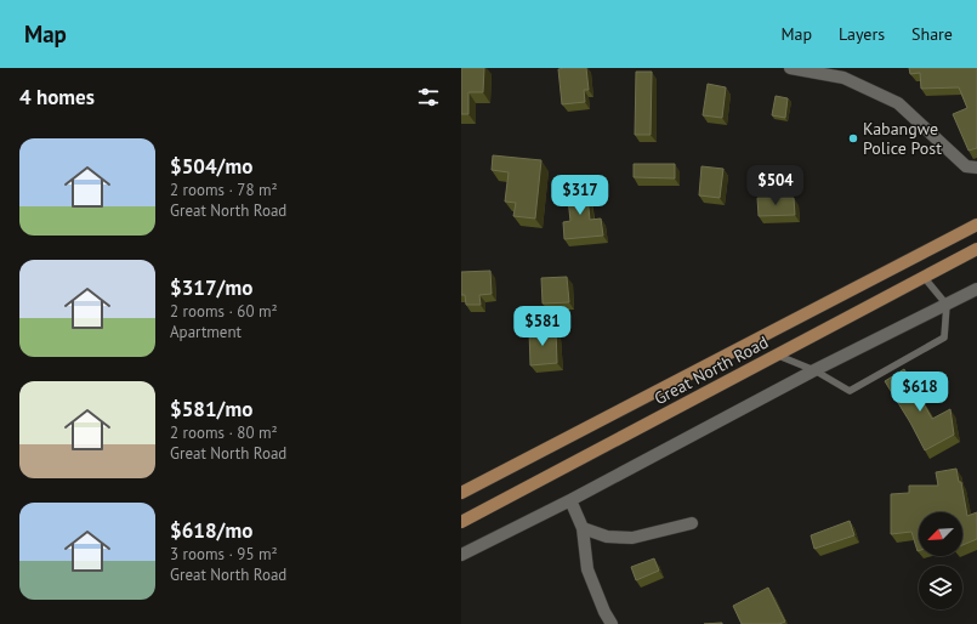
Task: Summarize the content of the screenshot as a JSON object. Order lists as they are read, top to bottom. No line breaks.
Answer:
{"streets":{"main road":["Great North Road"]},"places":["Kabangwe Police Post"],"north":"bottom left","page":{"header":"Map","nav":["Map","Layers","Share"],"heading":"4 homes","list":[{"name":"$504/mo","note":"2 rooms · 78 m² · Great North Road"},{"name":"$317/mo","note":"2 rooms · 60 m² · Apartment"},{"name":"$581/mo","note":"2 rooms · 80 m² · Great North Road"},{"name":"$618/mo","note":"3 rooms · 95 m² · Great North Road"}],"price":["$504","$317","$581","$618"]}}
